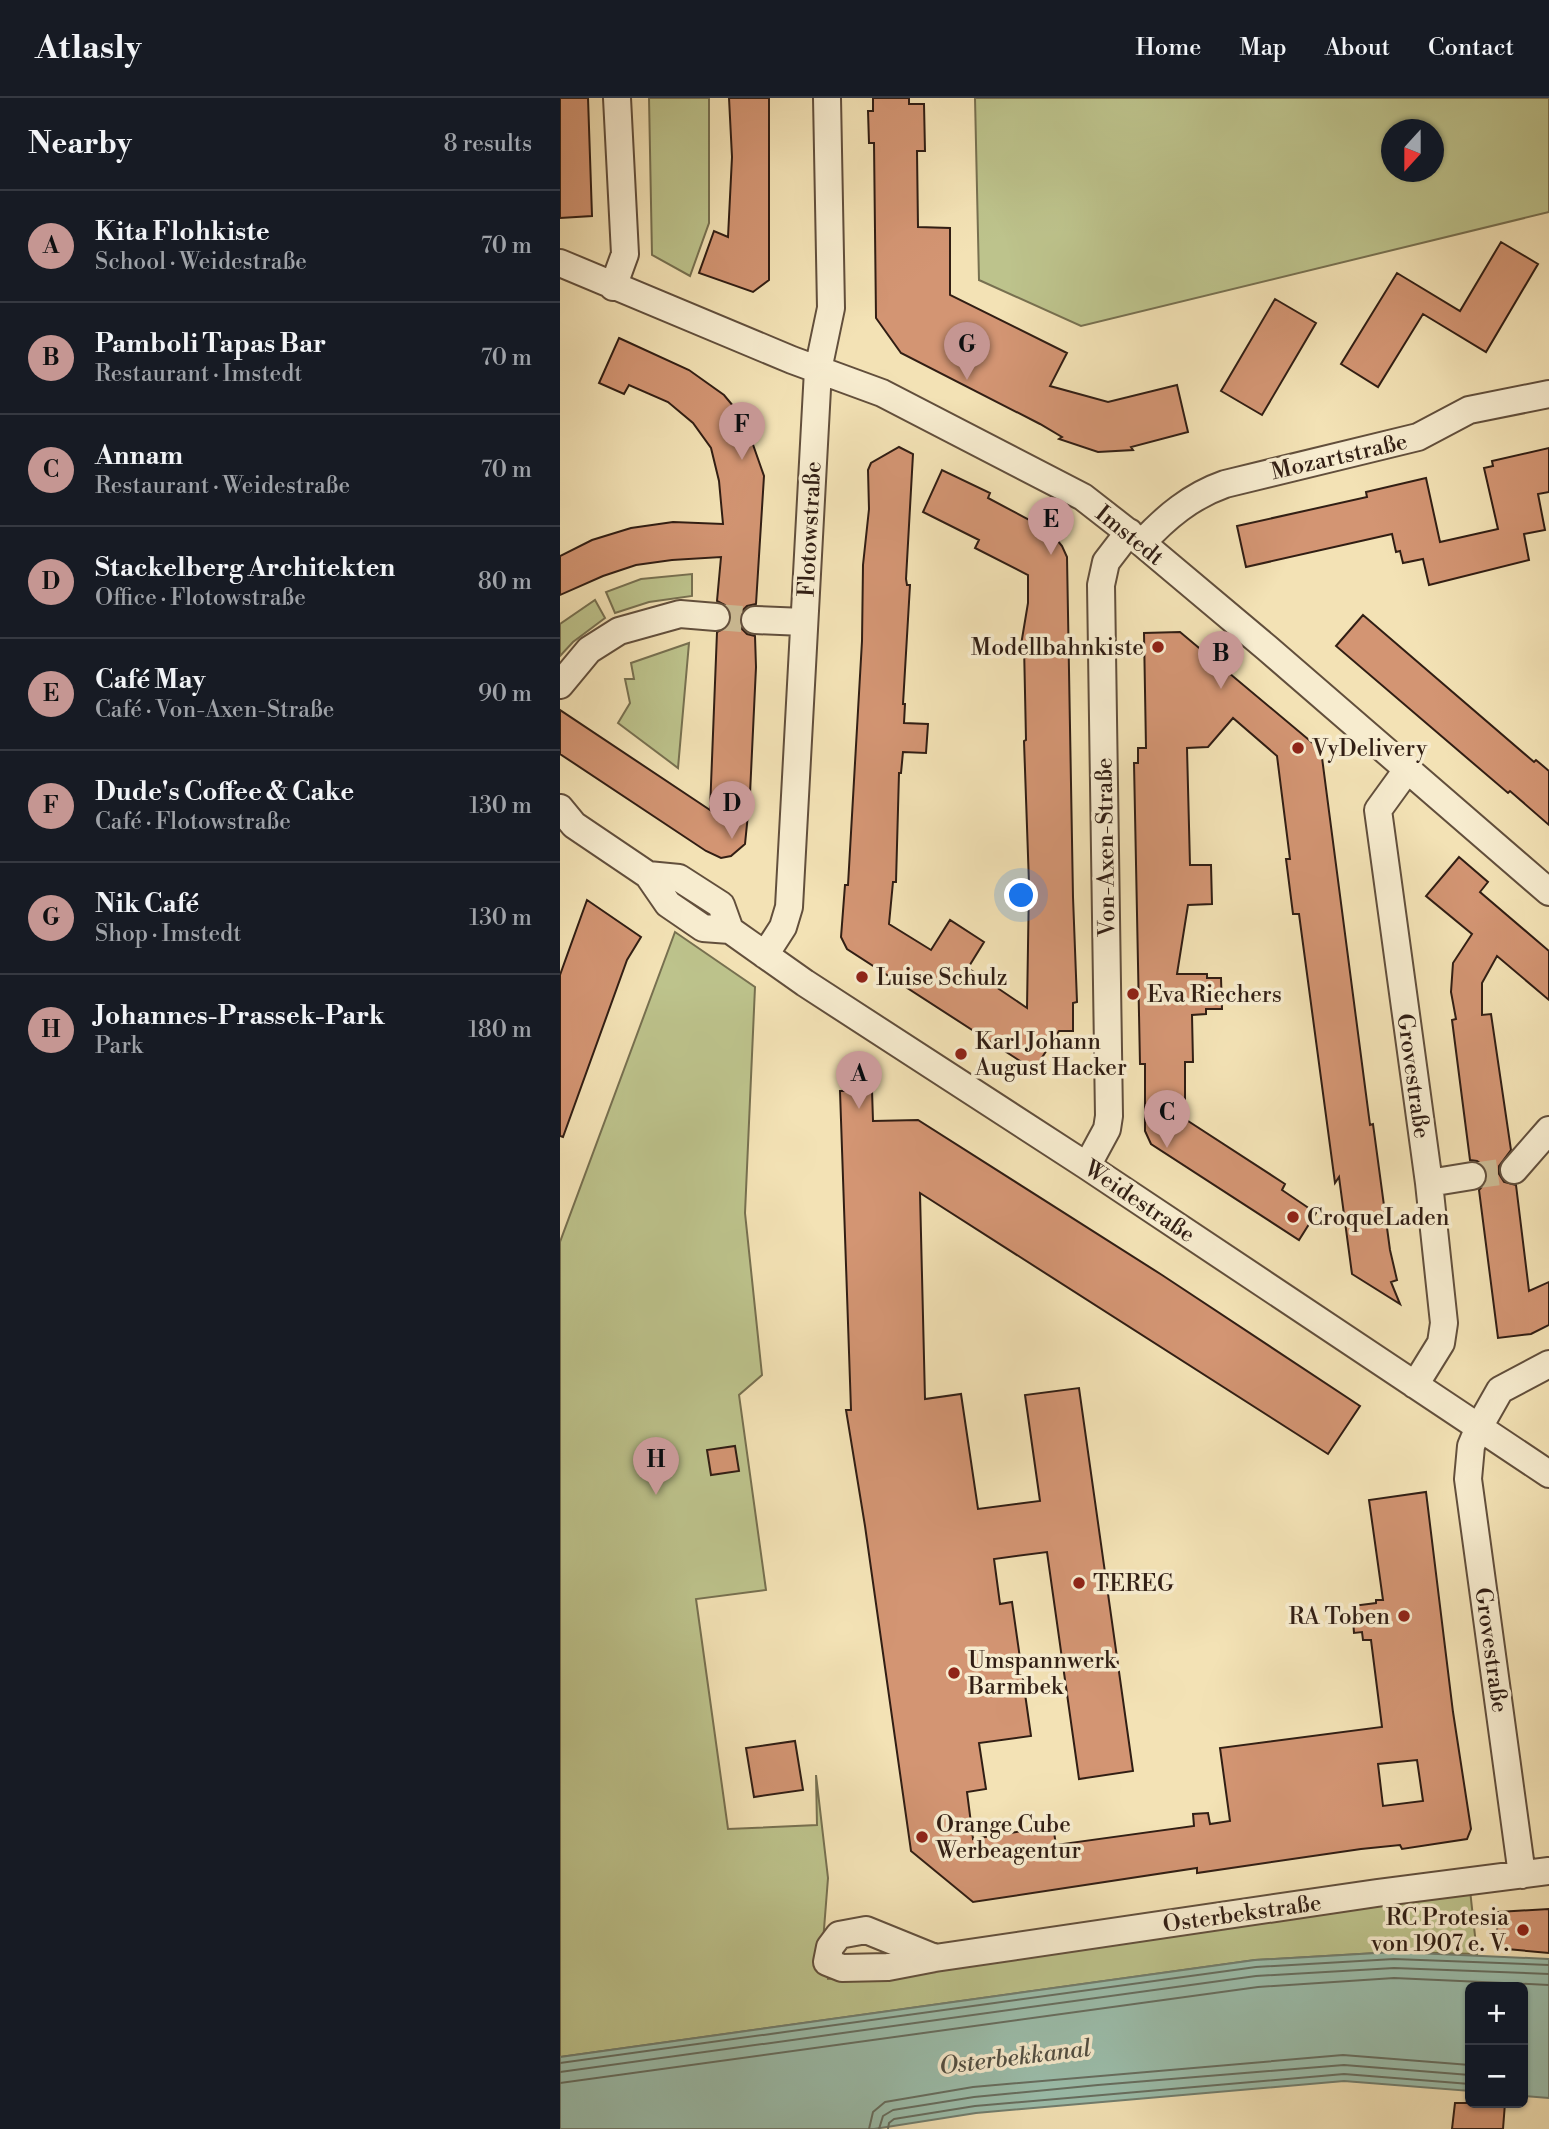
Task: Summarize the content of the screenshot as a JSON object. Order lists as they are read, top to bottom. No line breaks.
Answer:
{"streets":{"street":["Mozartstraße","Flotowstraße","Imstedt","Von-Axen-Straße","Grovestraße","Weidestraße","Osterbekstraße"]},"crossings":[["Mozartstraße","Imstedt"],["Mozartstraße","Von-Axen-Straße"],["Flotowstraße","Imstedt"],["Flotowstraße","Weidestraße"],["Imstedt","Von-Axen-Straße"],["Imstedt","Grovestraße"],["Von-Axen-Straße","Weidestraße"],["Grovestraße","Weidestraße"],["Grovestraße","Osterbekstraße"]],"water":["Osterbekkanal"],"places":["Modellbahnkiste","VyDelivery","Luise Schulz","Eva Riechers","Karl Johann August Hacker","CroqueLaden","TEREG","RA Toben","Umspannwerk Barmbek","Orange Cube Werbeagentur","RC Protesia von 1907 e. V."],"north":"bottom","page":{"header":"Atlasly","nav":["Home","Map","About","Contact"],"heading":["Nearby","8 results"],"list":[{"mark":"A","name":"Kita Flohkiste","note":"School · Weidestraße","value":"70 m"},{"mark":"B","name":"Pamboli Tapas Bar","note":"Restaurant · Imstedt","value":"70 m"},{"mark":"C","name":"Annam","note":"Restaurant · Weidestraße","value":"70 m"},{"mark":"D","name":"Stackelberg Architekten","note":"Office · Flotowstraße","value":"80 m"},{"mark":"E","name":"Café May","note":"Café · Von-Axen-Straße","value":"90 m"},{"mark":"F","name":"Dude's Coffee & Cake","note":"Café · Flotowstraße","value":"130 m"},{"mark":"G","name":"Nik Café","note":"Shop · Imstedt","value":"130 m"},{"mark":"H","name":"Johannes-Prassek-Park","note":"Park","value":"180 m"}],"pins":["G","F","E","B","D","A","C","H"],"map_buttons":["+","−"]}}
